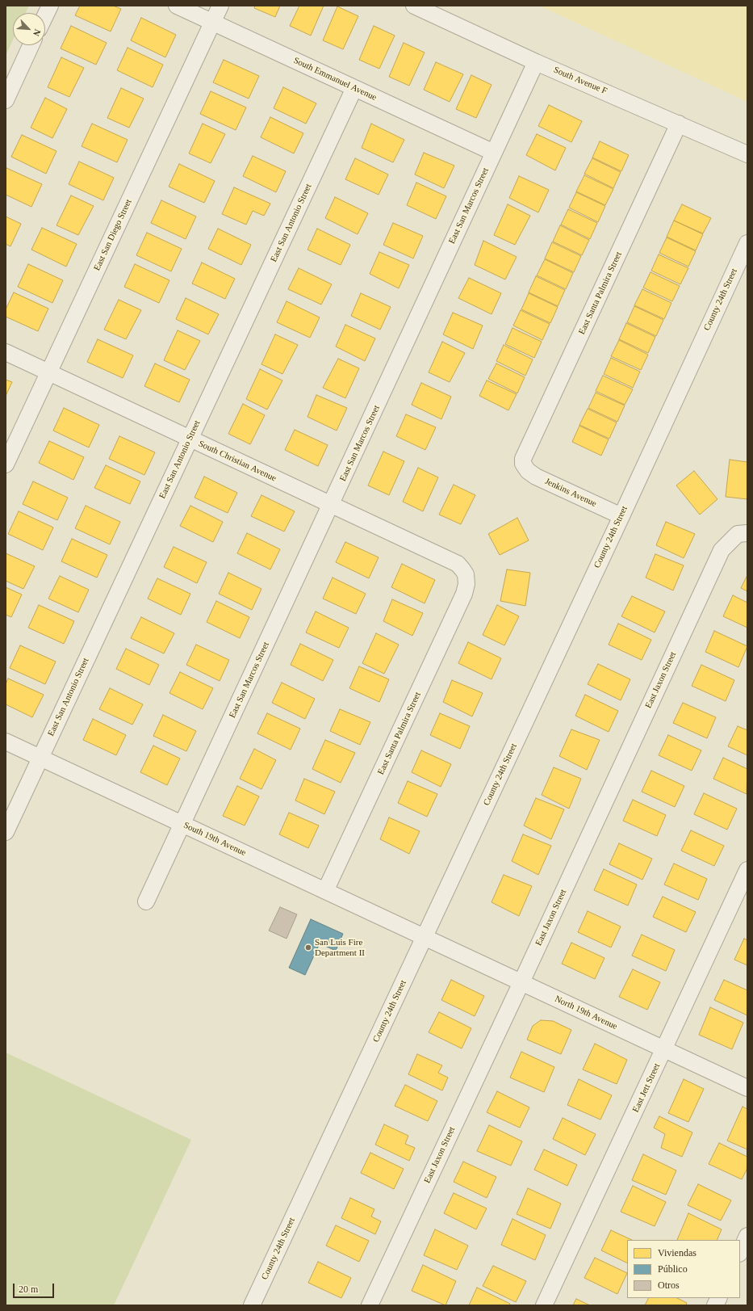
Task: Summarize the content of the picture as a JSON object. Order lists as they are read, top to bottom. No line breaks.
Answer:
{"streets":{"street":["South Emmanuel Avenue","South Avenue F","East San Marcos Street","East San Antonio Street","East San Diego Street","East Santa Palmira Street","County 24th Street","South Christian Avenue","Jenkins Avenue","East Jaxon Street","South 19th Avenue","North 19th Avenue","East Jett Street"]},"crossings":[["South Emmanuel Avenue","East San Marcos Street"],["South Emmanuel Avenue","East San Antonio Street"],["South Emmanuel Avenue","East San Diego Street"],["South Avenue F","East San Marcos Street"],["South Avenue F","East Santa Palmira Street"],["East San Marcos Street","South Christian Avenue"],["East San Marcos Street","South 19th Avenue"],["East San Antonio Street","South Christian Avenue"],["East San Antonio Street","South 19th Avenue"],["East San Diego Street","South Christian Avenue"],["East Santa Palmira Street","South Christian Avenue"],["East Santa Palmira Street","Jenkins Avenue"],["East Santa Palmira Street","South 19th Avenue"],["County 24th Street","Jenkins Avenue"],["County 24th Street","South 19th Avenue"],["County 24th Street","North 19th Avenue"],["East Jaxon Street","North 19th Avenue"],["South 19th Avenue","North 19th Avenue"],["North 19th Avenue","East Jett Street"]],"places":["San Luis Fire Department II"],"legend":["Viviendas","Público","Otros"],"scale_bar":"20 m","north":"bottom right"}
